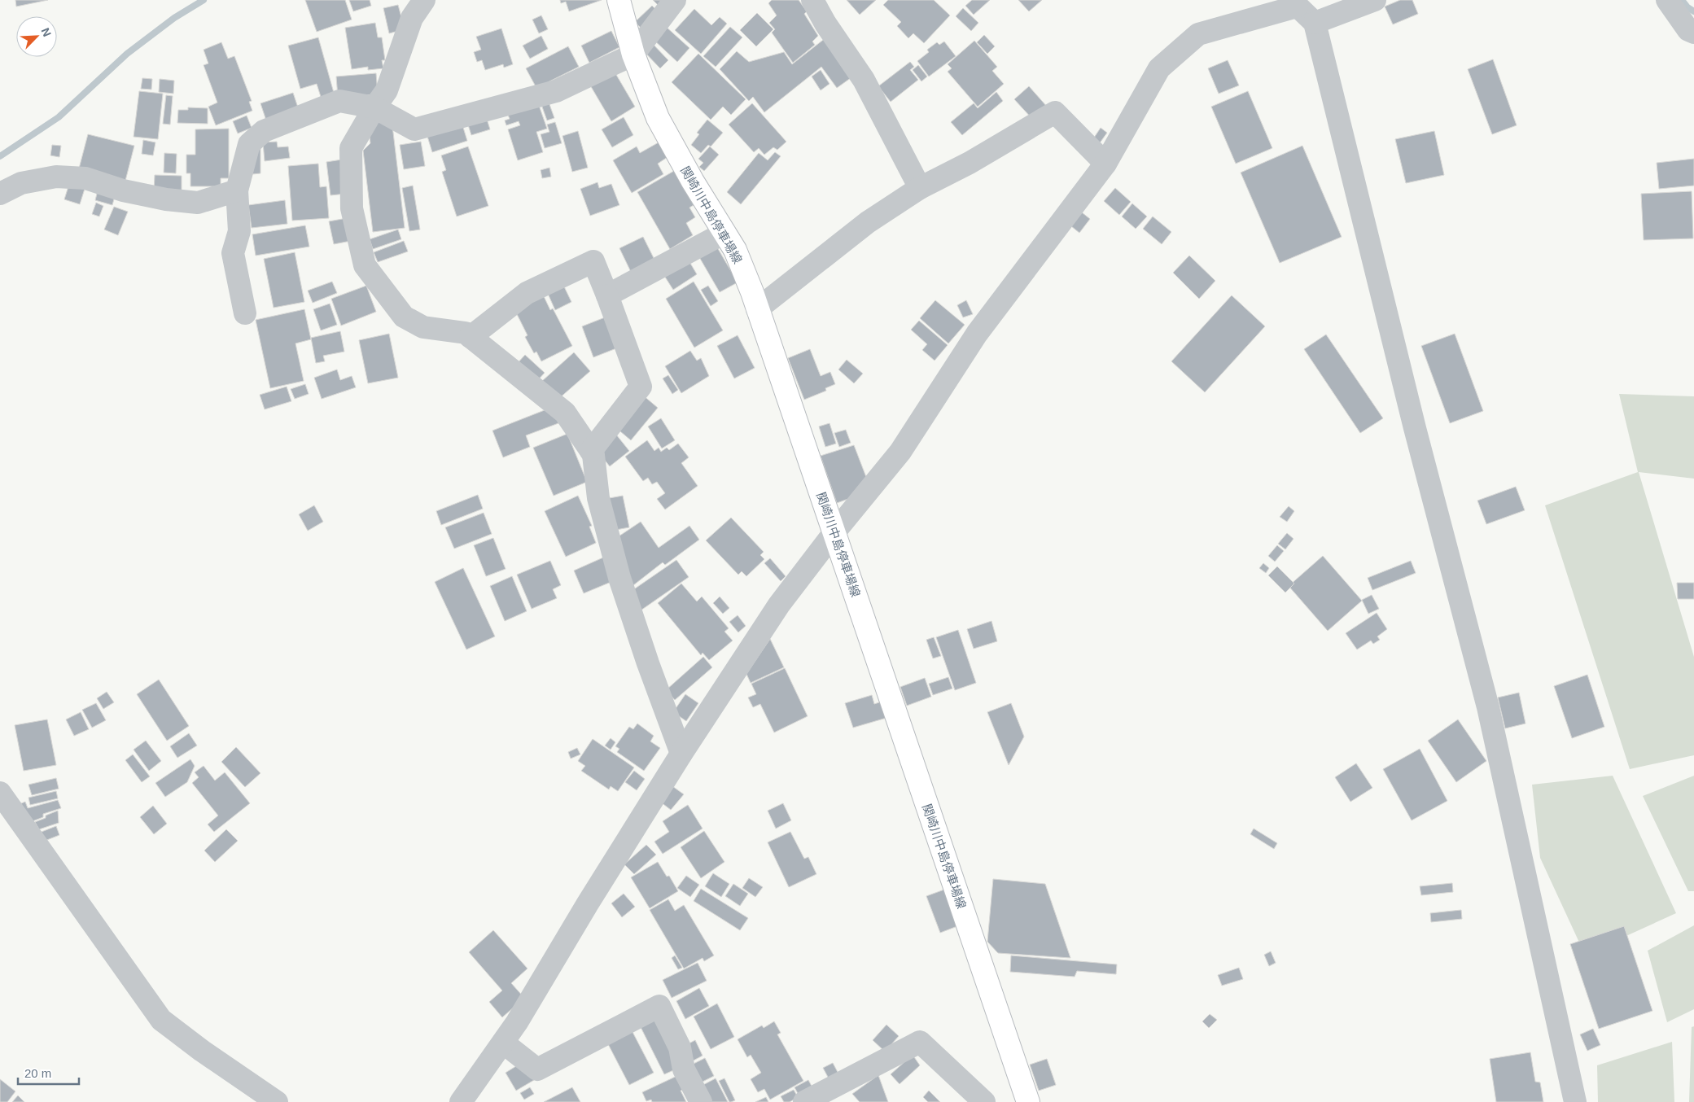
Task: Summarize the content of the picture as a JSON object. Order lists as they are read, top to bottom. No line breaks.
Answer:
{"streets":{"main road":["関崎川中島停車場線"]},"scale_bar":"20 m","north":"top right"}
